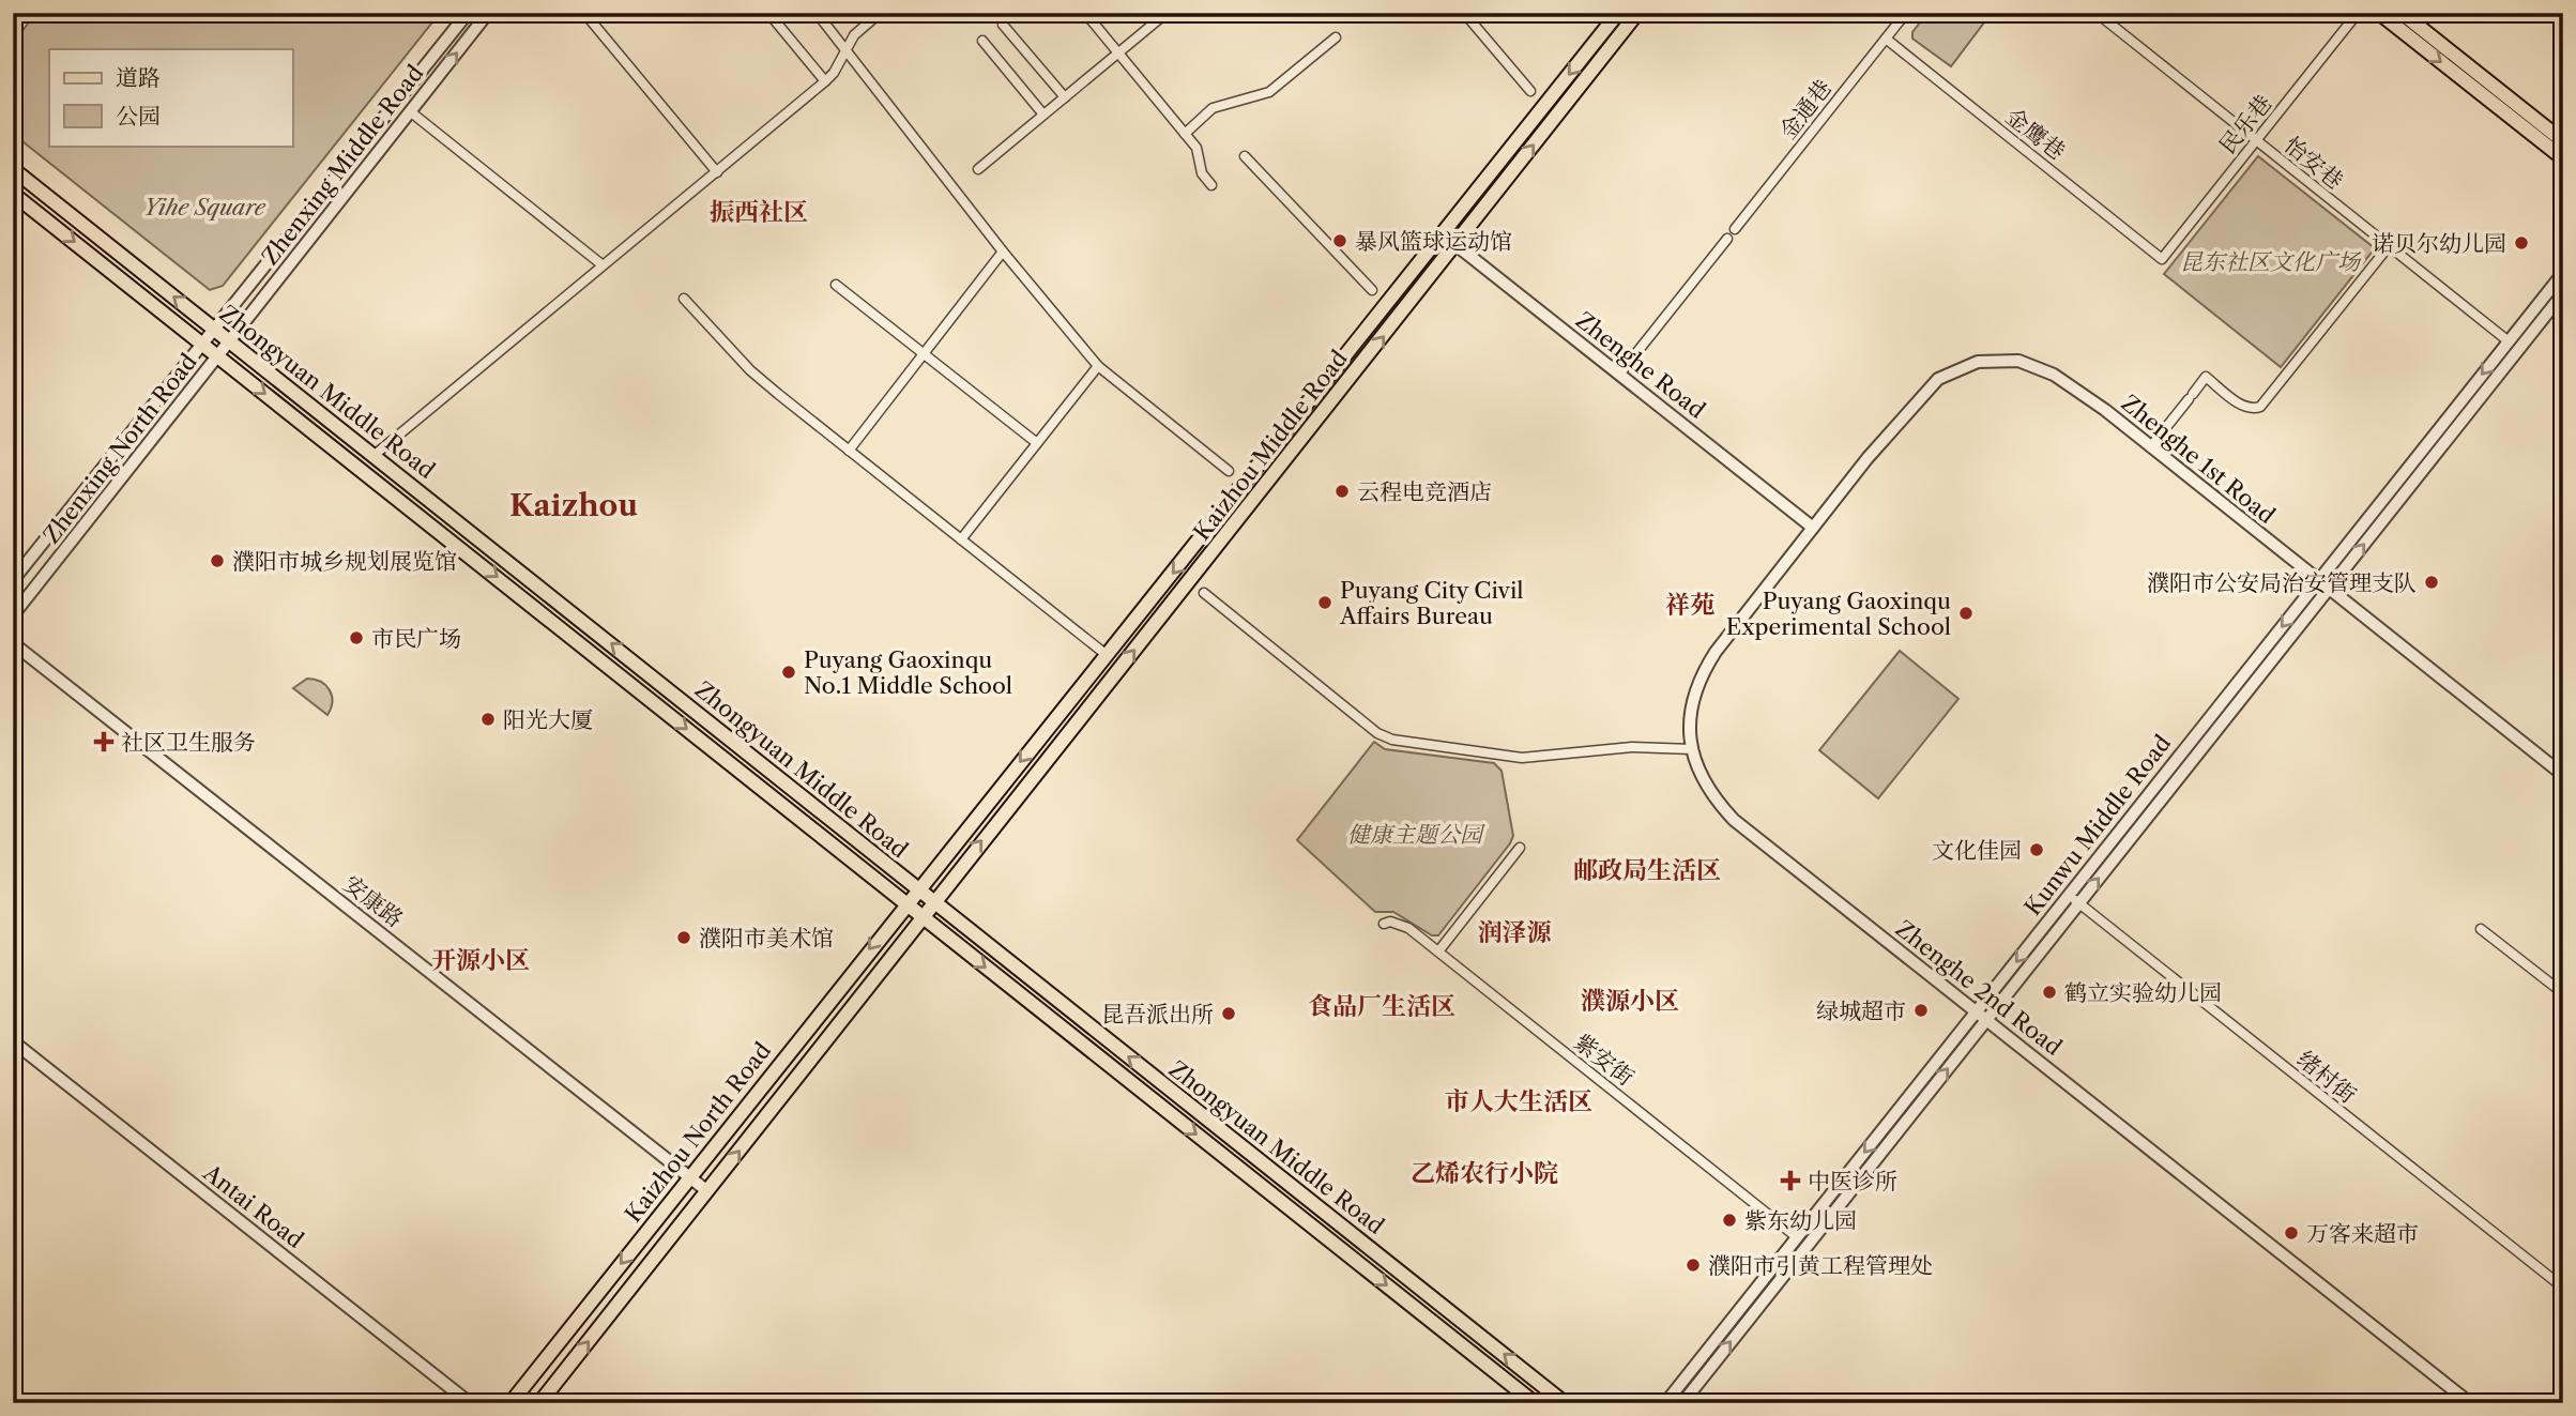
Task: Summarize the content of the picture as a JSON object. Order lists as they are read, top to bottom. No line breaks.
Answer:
{"streets":{"main road":["Zhongyuan Middle Road","Kaizhou Middle Road","Kaizhou North Road"],"street":["金通巷","民乐巷","金鹰巷","怡安巷","Zhenxing Middle Road","Zhenghe Road","Zhenxing North Road","Zhenghe 1st Road","Kunwu Middle Road","安康路","Zhenghe 2nd Road","紫安街","绪村街","Antai Road"]},"crossings":[["金通巷","金鹰巷"],["民乐巷","金鹰巷"],["民乐巷","怡安巷"],["怡安巷","Kunwu Middle Road"],["Zhenxing Middle Road","Zhongyuan Middle Road"],["Zhenxing Middle Road","Zhenxing North Road"],["Zhenghe Road","Kaizhou Middle Road"],["Zhenghe Road","Zhenghe 1st Road"],["Zhenghe Road","Zhenghe 2nd Road"],["Zhongyuan Middle Road","Kaizhou Middle Road"],["Zhongyuan Middle Road","Zhenxing North Road"],["Zhongyuan Middle Road","Kaizhou North Road"],["Kaizhou Middle Road","Kaizhou North Road"],["Zhenghe 1st Road","Kunwu Middle Road"],["Zhenghe 1st Road","Zhenghe 2nd Road"],["Kunwu Middle Road","Zhenghe 2nd Road"],["Kunwu Middle Road","紫安街"],["Kunwu Middle Road","绪村街"],["安康路","Kaizhou North Road"]],"districts":["振西社区","Kaizhou","祥苑","邮政局生活区","润泽源","开源小区","濮源小区","食品厂生活区","市人大生活区","乙烯农行小院"],"parks":["Yihe Square","昆东社区文化广场","健康主题公园"],"places":{"other":["暴风篮球运动馆","诺贝尔幼儿园","云程电竞酒店","濮阳市城乡规划展览馆","濮阳市公安局治安管理支队","Puyang City Civil Affairs Bureau","Puyang Gaoxinqu Experimental School","市民广场","Puyang Gaoxinqu No.1 Middle School","阳光大厦","文化佳园","濮阳市美术馆","鹤立实验幼儿园","绿城超市","昆吾派出所","紫东幼儿园","万客来超市","濮阳市引黄工程管理处"],"health":["社区卫生服务","中医诊所"]},"legend":["道路","公园"]}
